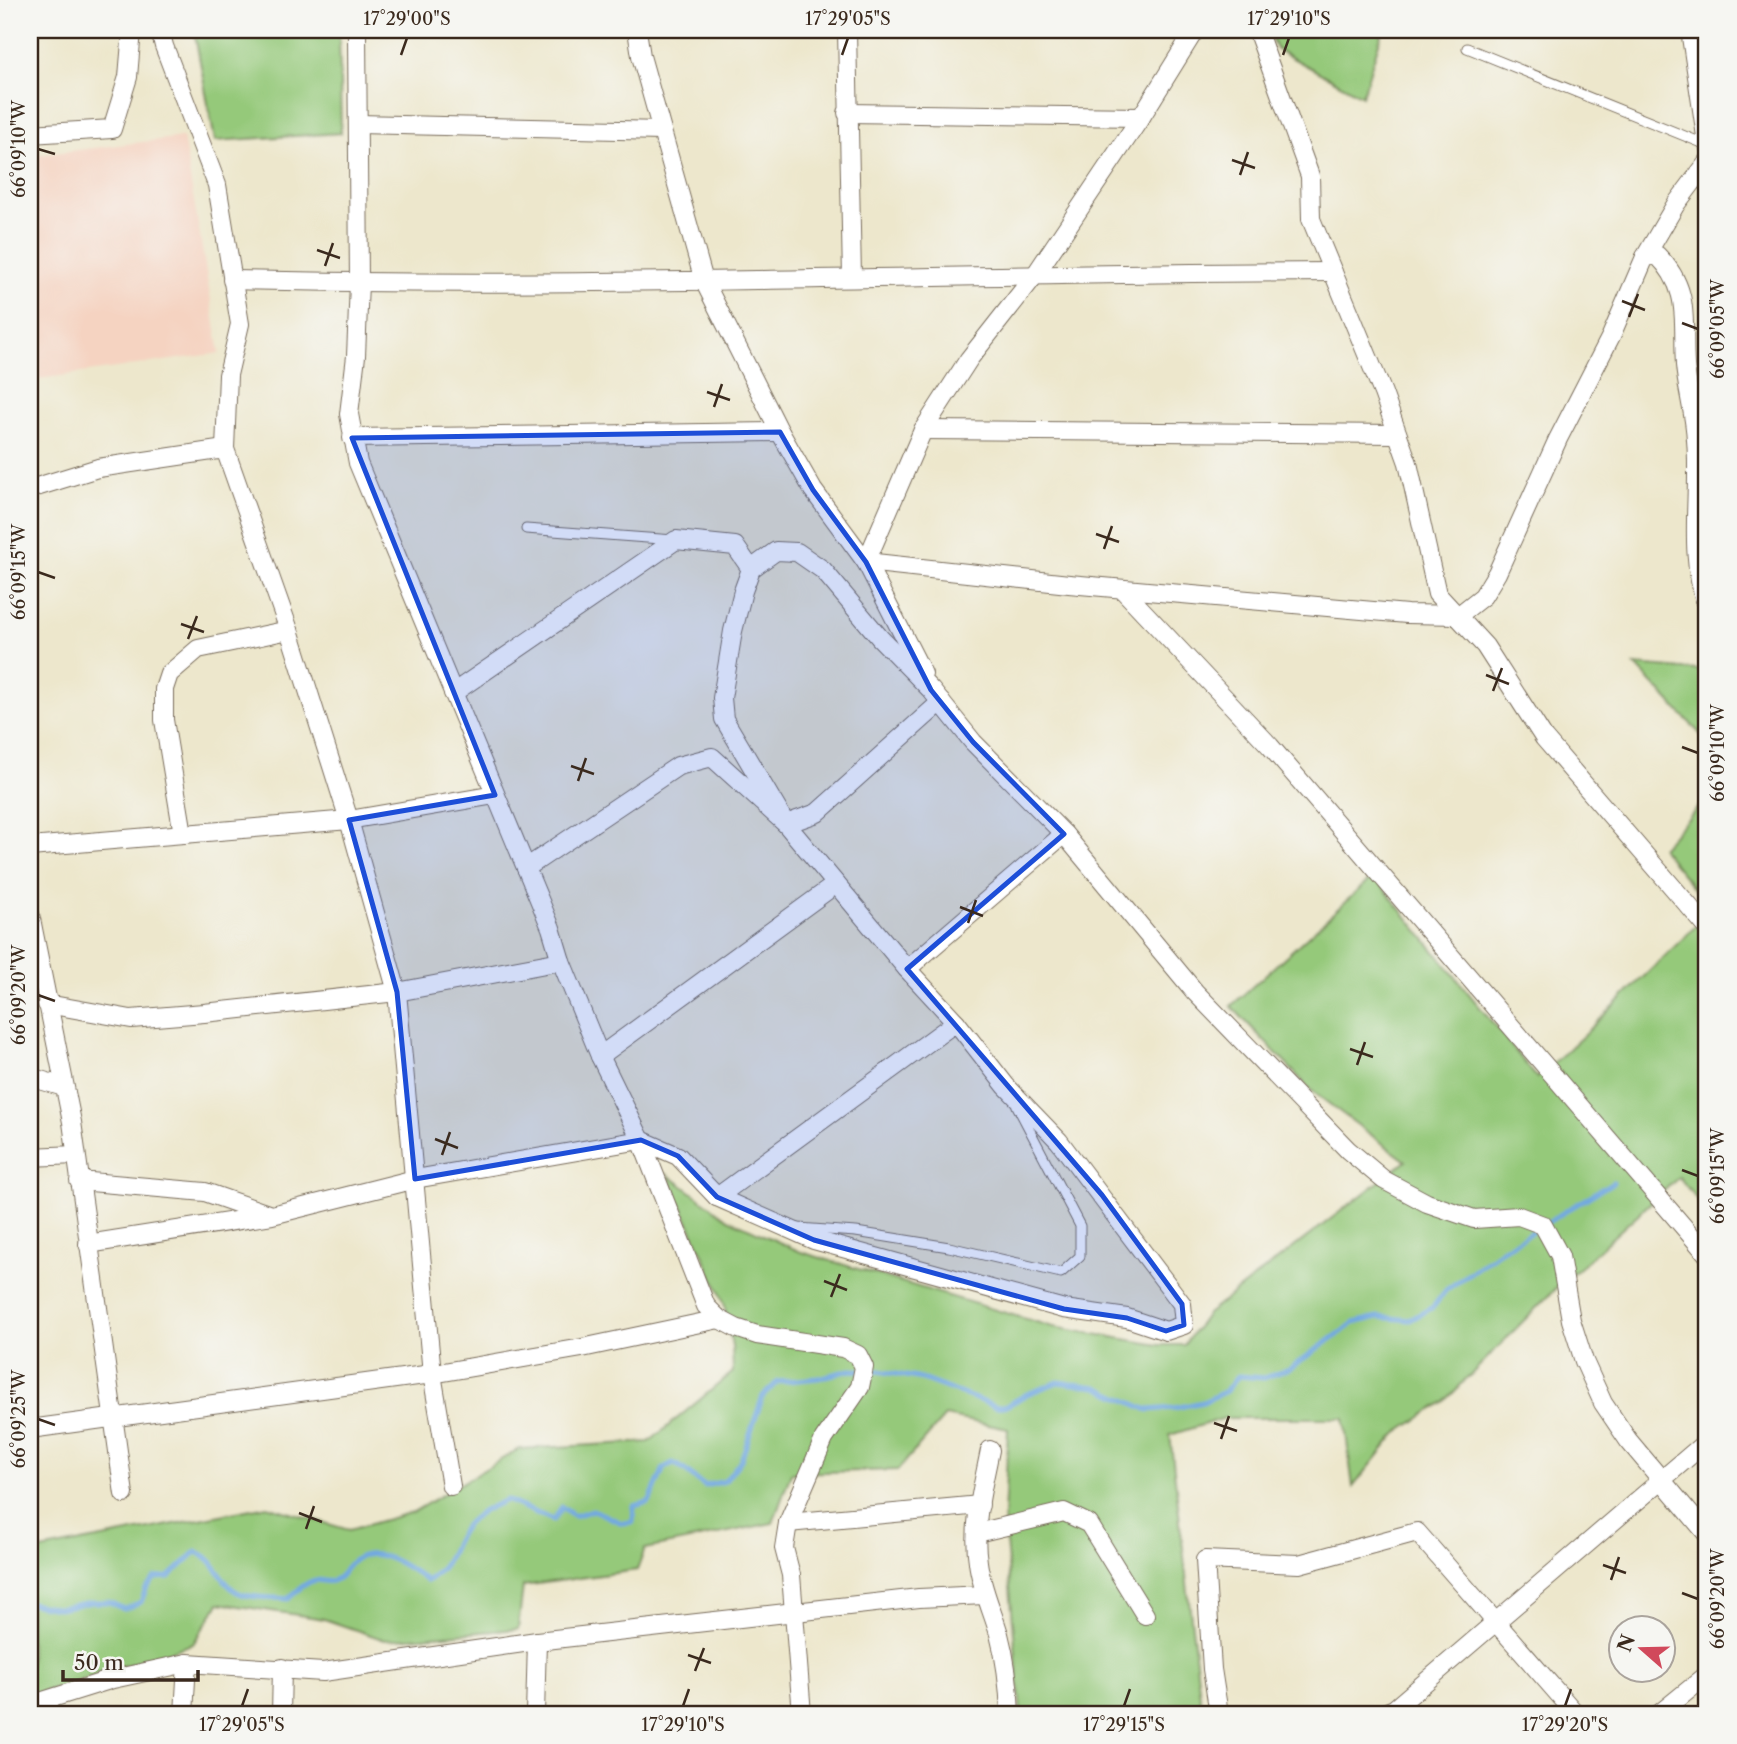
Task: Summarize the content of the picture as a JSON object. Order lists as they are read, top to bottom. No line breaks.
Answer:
{"scale_bar":"50 m","north":"left","coordinates":["17°29'00\"S","17°29'05\"S","17°29'10\"S","66°09'10\"W","66°09'05\"W","66°09'15\"W","66°09'20\"W","66°09'25\"W","17°29'15\"S","17°29'20\"S"]}
